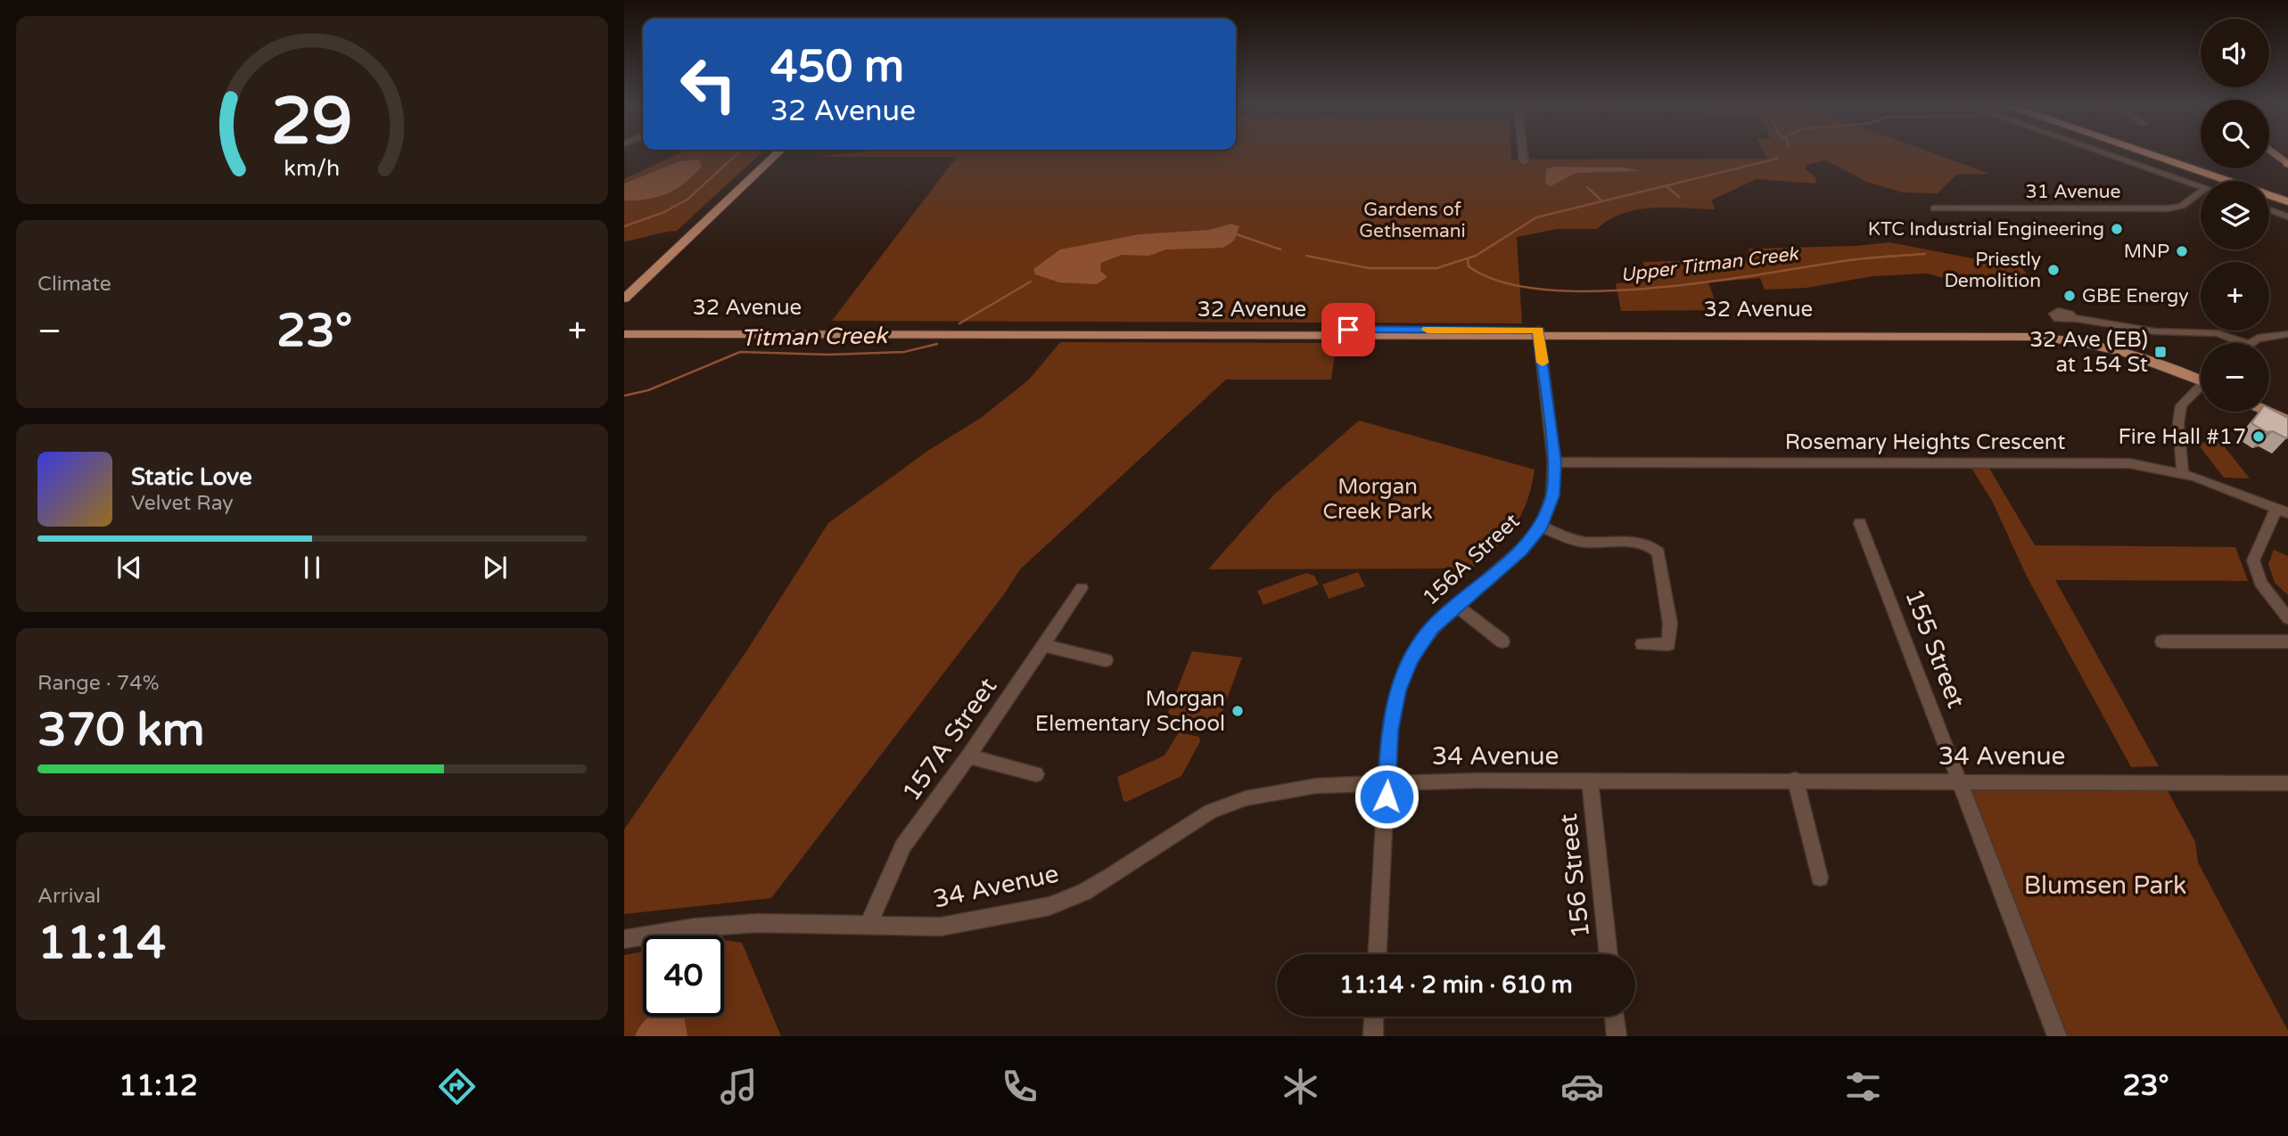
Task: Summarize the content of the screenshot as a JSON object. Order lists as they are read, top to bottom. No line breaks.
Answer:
{"streets":{"main road":["32 Avenue"],"street":["31 Avenue","Rosemary Heights Crescent","156A Street","155 Street","157A Street","34 Avenue","156 Street"]},"crossings":[["32 Avenue","156A Street"],["Rosemary Heights Crescent","156A Street"],["156A Street","34 Avenue"],["155 Street","34 Avenue"],["157A Street","34 Avenue"],["34 Avenue","156 Street"]],"water":["Upper Titman Creek","Titman Creek"],"parks":["Gardens of Gethsemani","Morgan Creek Park","Blumsen Park"],"places":{"other":["KTC Industrial Engineering","MNP","Priestly Demolition","GBE Energy","Fire Hall #17","Morgan Elementary School"],"transit":["32 Ave (EB) at 154 St"]},"page":{"map_buttons":["+","−"],"turn":["450 m","32 Avenue"],"tile":["Climate",["Range · 74%","370 km"],["Arrival","11:14"]],"heat":["−","23°","+"],"song":["Static Love","Velvet Ray"],"limit":"40","trip":"11:14 · 2 min · 610 m","tabs":["11:12","23°"],"gauge":["29","km/h"]}}
